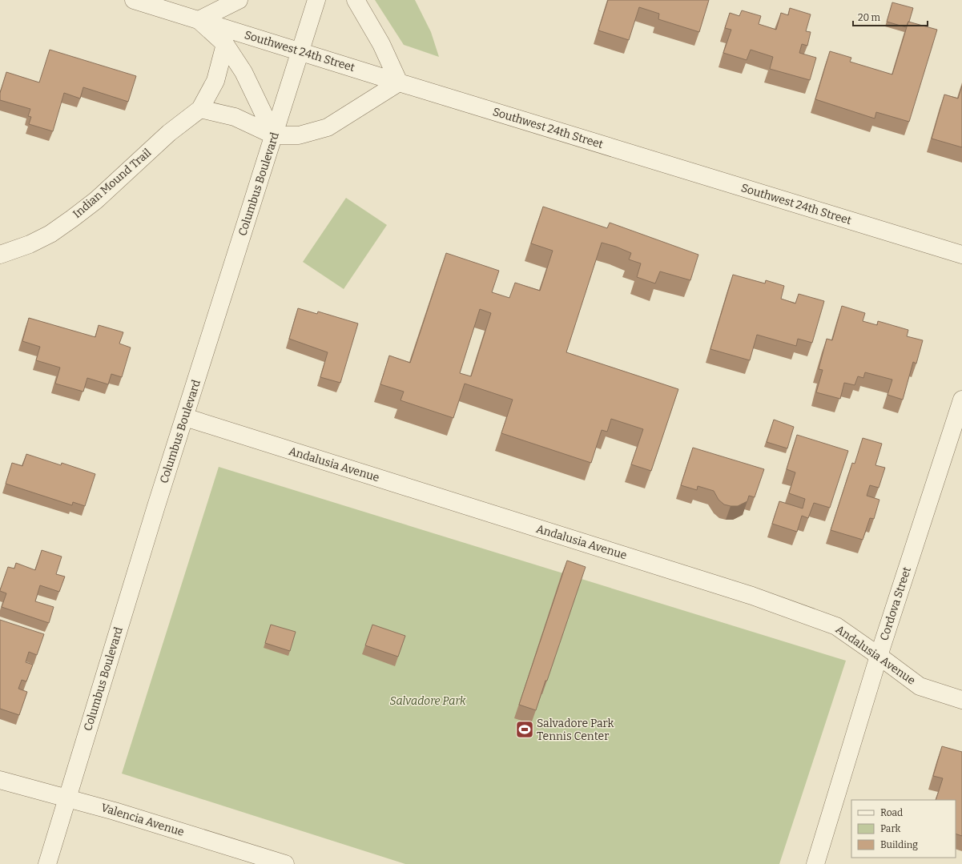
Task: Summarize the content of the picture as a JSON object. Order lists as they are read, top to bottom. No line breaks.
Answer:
{"streets":{"street":["Southwest 24th Street","Indian Mound Trail","Columbus Boulevard","Andalusia Avenue","Cordova Street","Valencia Avenue"]},"crossings":[["Southwest 24th Street","Columbus Boulevard"],["Columbus Boulevard","Andalusia Avenue"],["Columbus Boulevard","Valencia Avenue"],["Andalusia Avenue","Cordova Street"]],"parks":["Salvadore Park"],"places":{"sports":["Salvadore Park Tennis Center"]},"legend":["Road","Park","Building"],"scale_bar":"20 m"}
